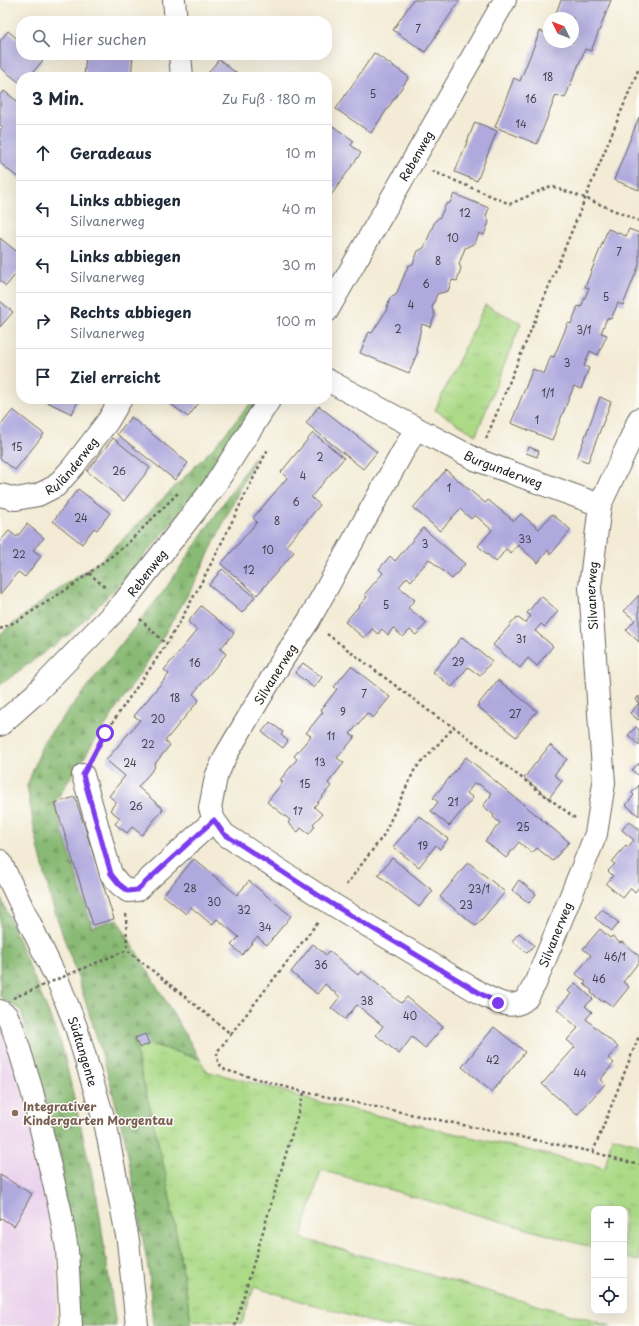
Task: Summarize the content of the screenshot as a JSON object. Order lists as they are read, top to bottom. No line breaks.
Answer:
{"streets":{"street":["Rebenweg","Ruländerweg","Burgunderweg","Silvanerweg","Südtangente"]},"crossings":[["Burgunderweg","Silvanerweg"]],"places":["Integrativer Kindergarten Morgentau"],"house_numbers":["7","18","5","16","14","12","10","7","8","6","5","4","2","3/1","3","1/1","1","15","2","26","4","1","6","24","8","33","3","10","22","12","5","31","29","16","7","18","9","27","20","11","22","13","24","15","21","26","17","25","19","28","23/1","30","23","32","34","46/1","36","46","38","40","42","44"],"north":"top left","page":{"search":"Hier suchen","heading":["3 Min.","Zu Fuß · 180 m"],"list":[["Geradeaus","10 m"],["Links abbiegen","Silvanerweg","40 m"],["Links abbiegen","Silvanerweg","30 m"],["Rechts abbiegen","Silvanerweg","100 m"],"Ziel erreicht"],"map_buttons":["+","−"]}}
